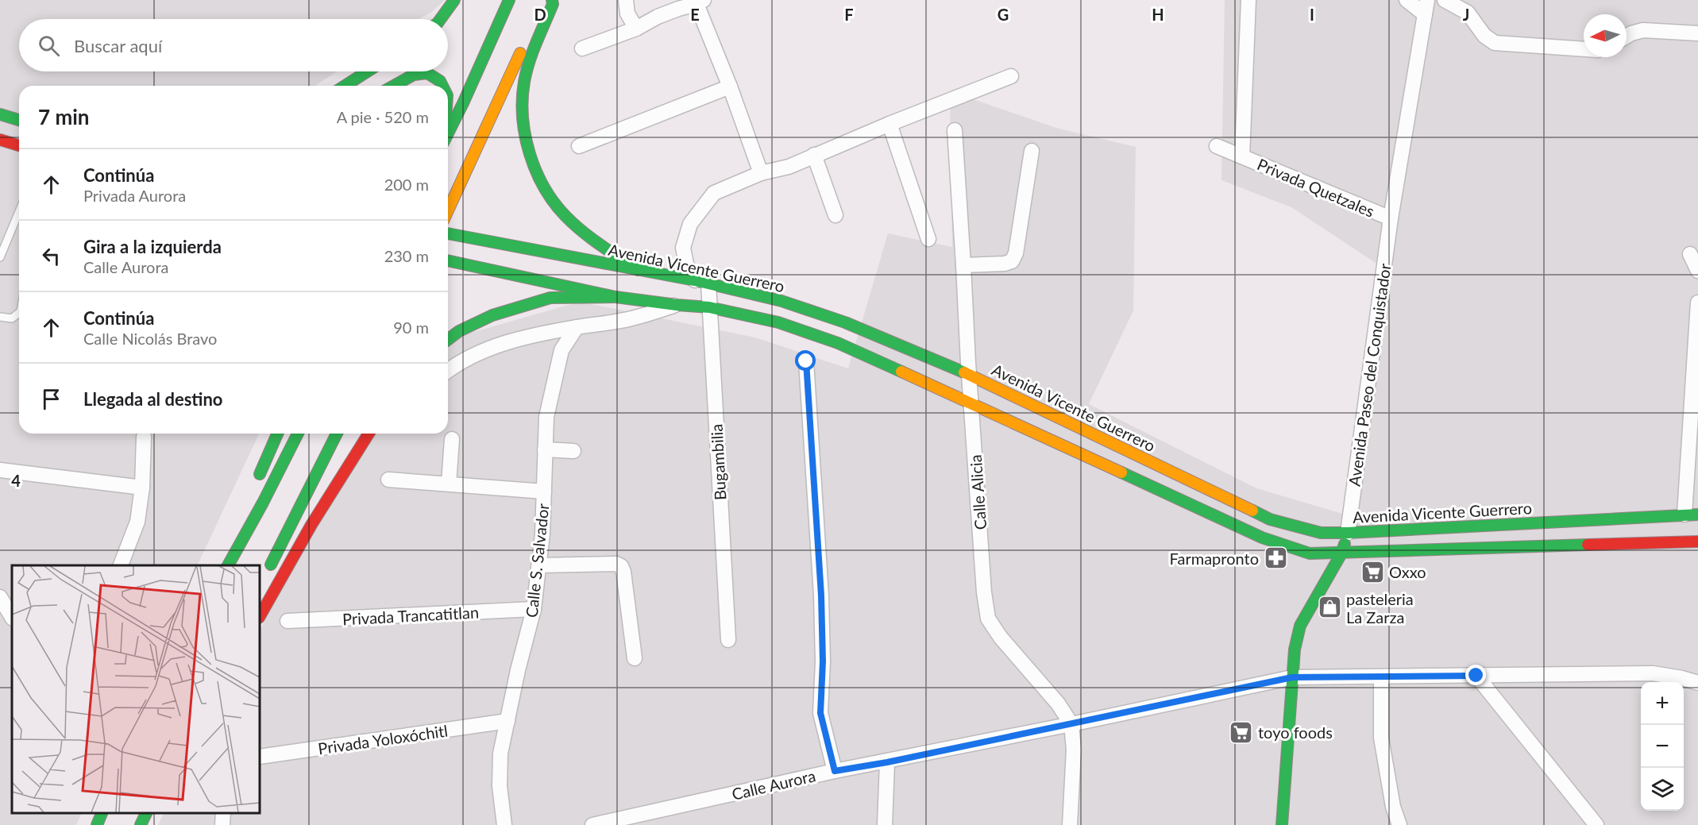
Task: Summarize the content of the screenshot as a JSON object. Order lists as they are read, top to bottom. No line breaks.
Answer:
{"streets":{"main road":["Avenida Vicente Guerrero","Avenida Paseo del Conquistador"],"street":["Privada Quetzales","Bugambilia","Calle Alicia","Calle S. Salvador","Privada Trancatitlan","Privada Yoloxóchitl","Calle Aurora"]},"crossings":[["Privada Quetzales","Avenida Paseo del Conquistador"],["Avenida Vicente Guerrero","Avenida Paseo del Conquistador"],["Avenida Vicente Guerrero","Bugambilia"],["Avenida Vicente Guerrero","Calle Alicia"],["Avenida Paseo del Conquistador","Calle Aurora"],["Calle Alicia","Calle Aurora"],["Calle S. Salvador","Privada Trancatitlan"],["Calle S. Salvador","Privada Yoloxóchitl"]],"places":{"pharmacy":["Farmapronto"],"supermarket":["Oxxo","toyo foods"],"shop":["pasteleria La Zarza"]},"north":"left","page":{"search":"Buscar aquí","heading":["7 min","A pie · 520 m"],"list":[["Continúa","Privada Aurora","200 m"],["Gira a la izquierda","Calle Aurora","230 m"],["Continúa","Calle Nicolás Bravo","90 m"],"Llegada al destino"],"map_buttons":["+","−"]},"grid":{"columns":["D","E","F","G","H","I","J"],"rows":["4"]}}
